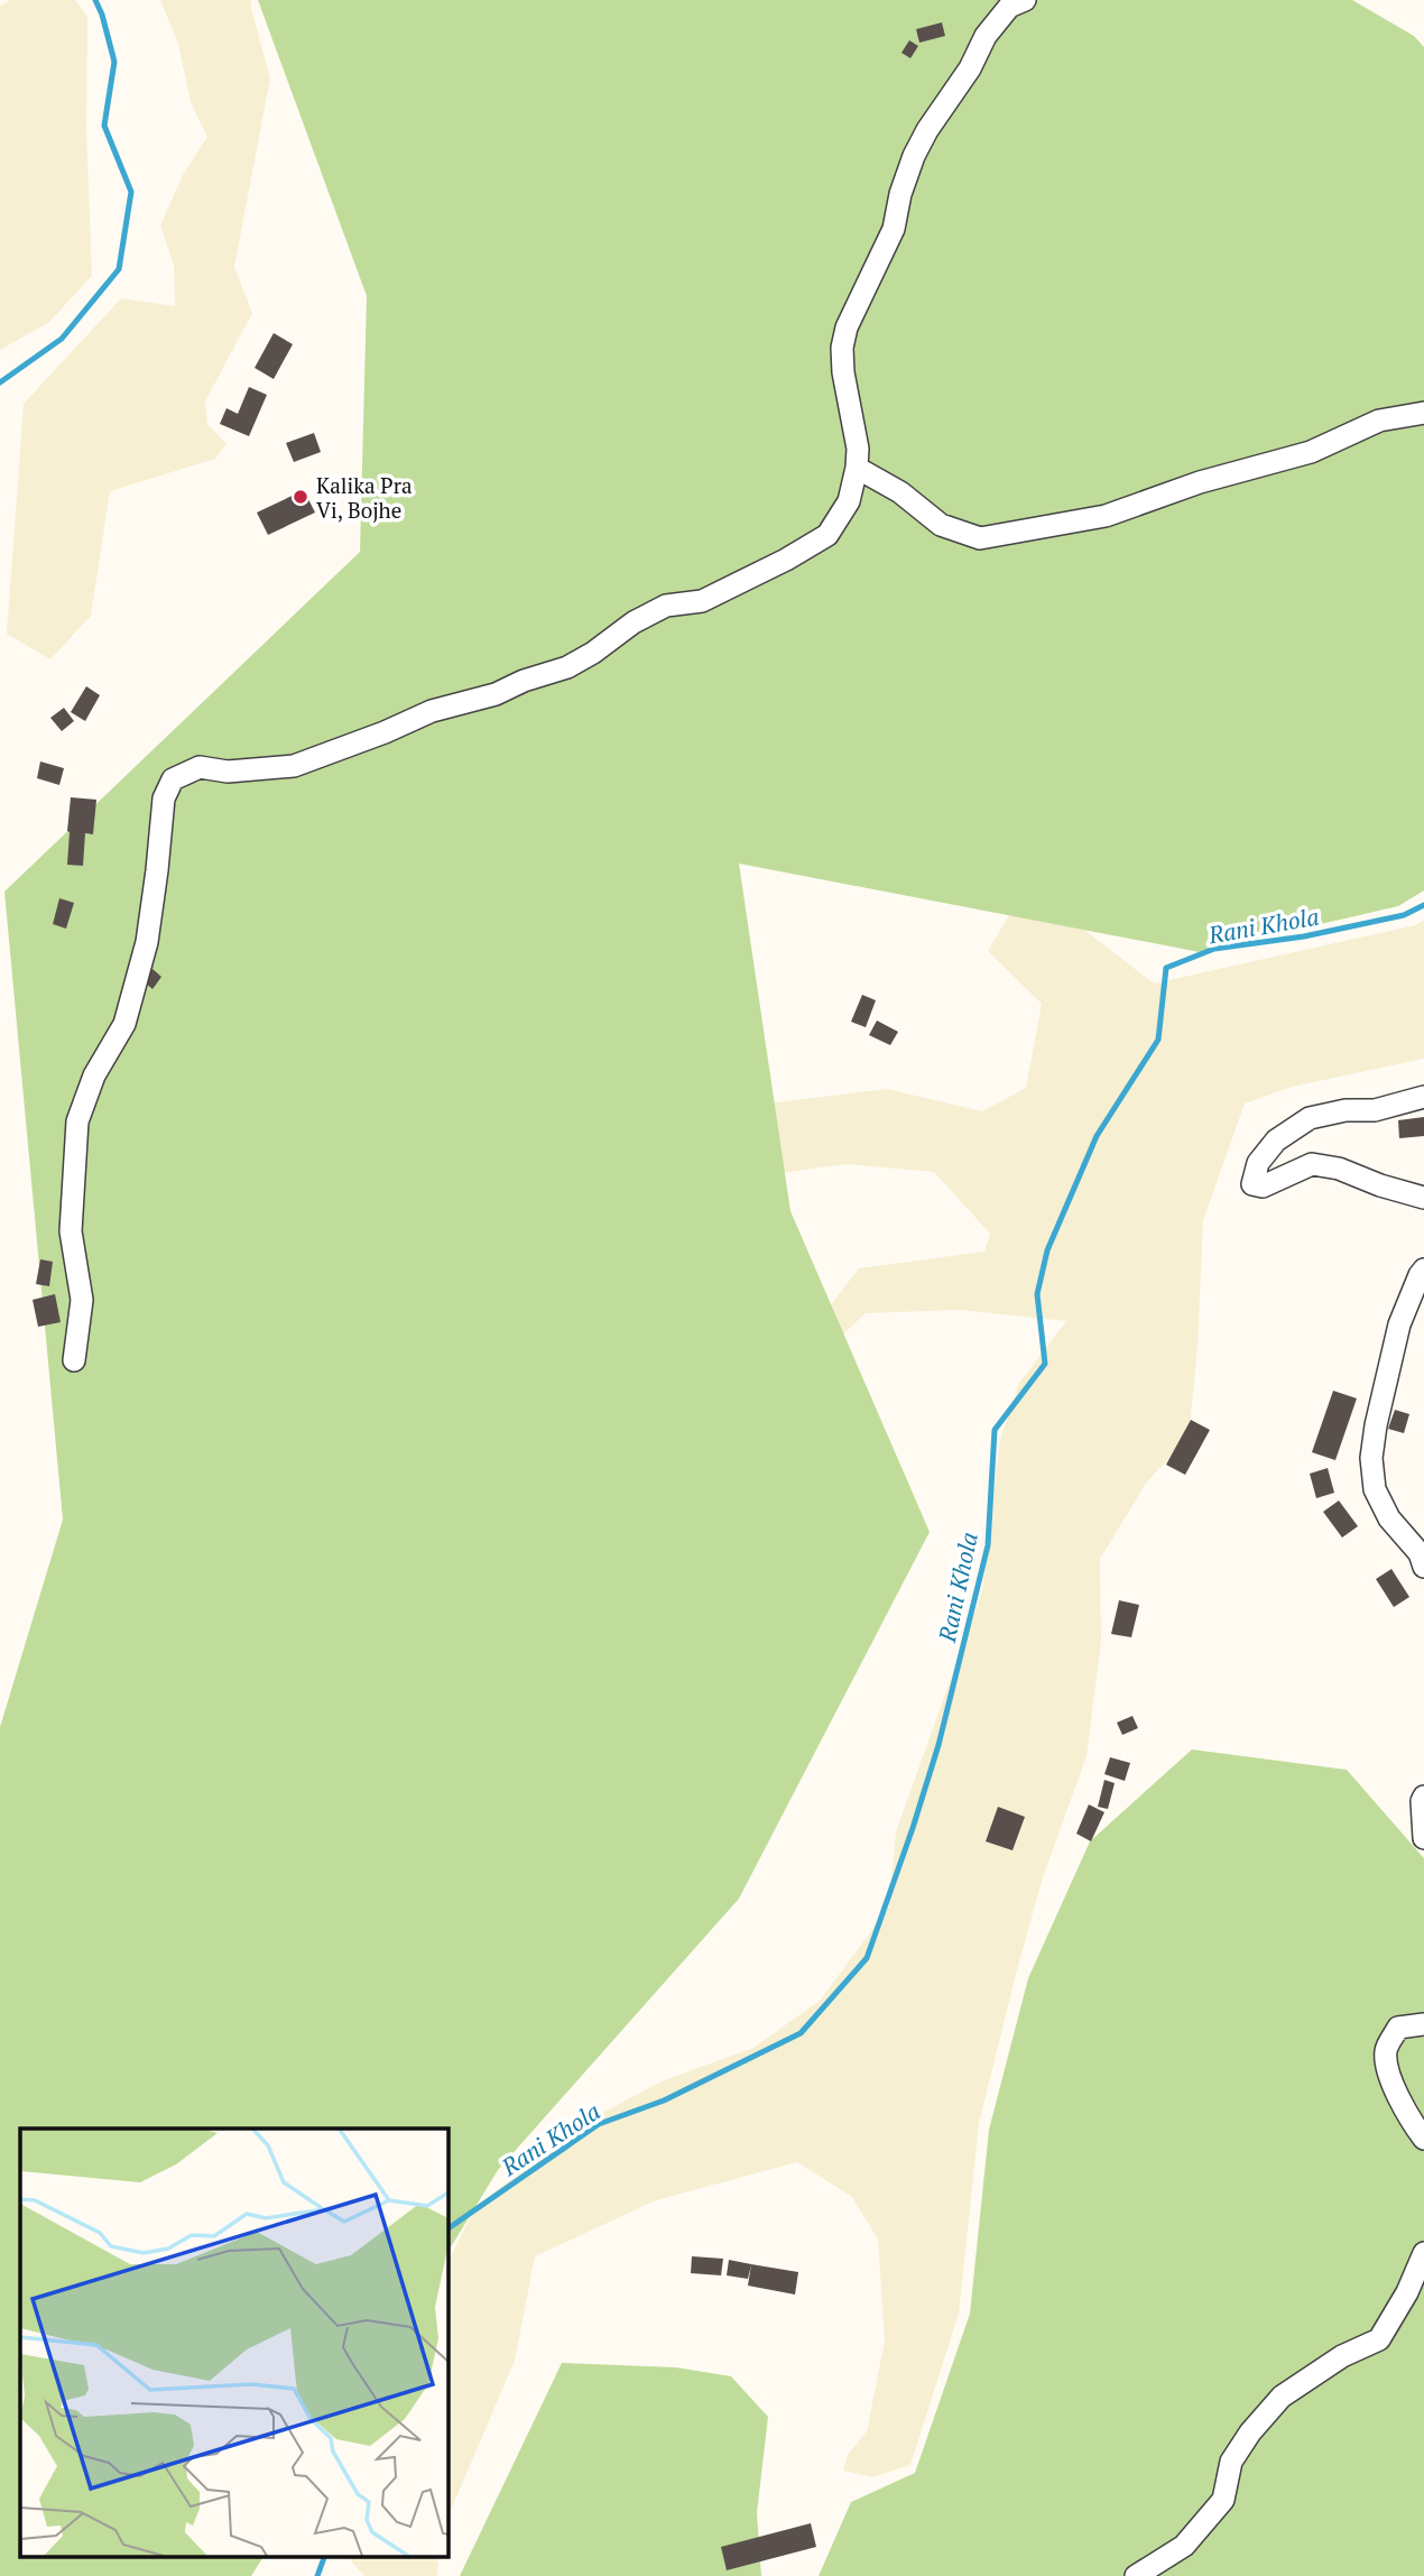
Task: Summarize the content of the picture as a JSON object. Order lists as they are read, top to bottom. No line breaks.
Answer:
{"water":["Rani Khola"],"places":["Kalika Pra Vi, Bojhe"]}
